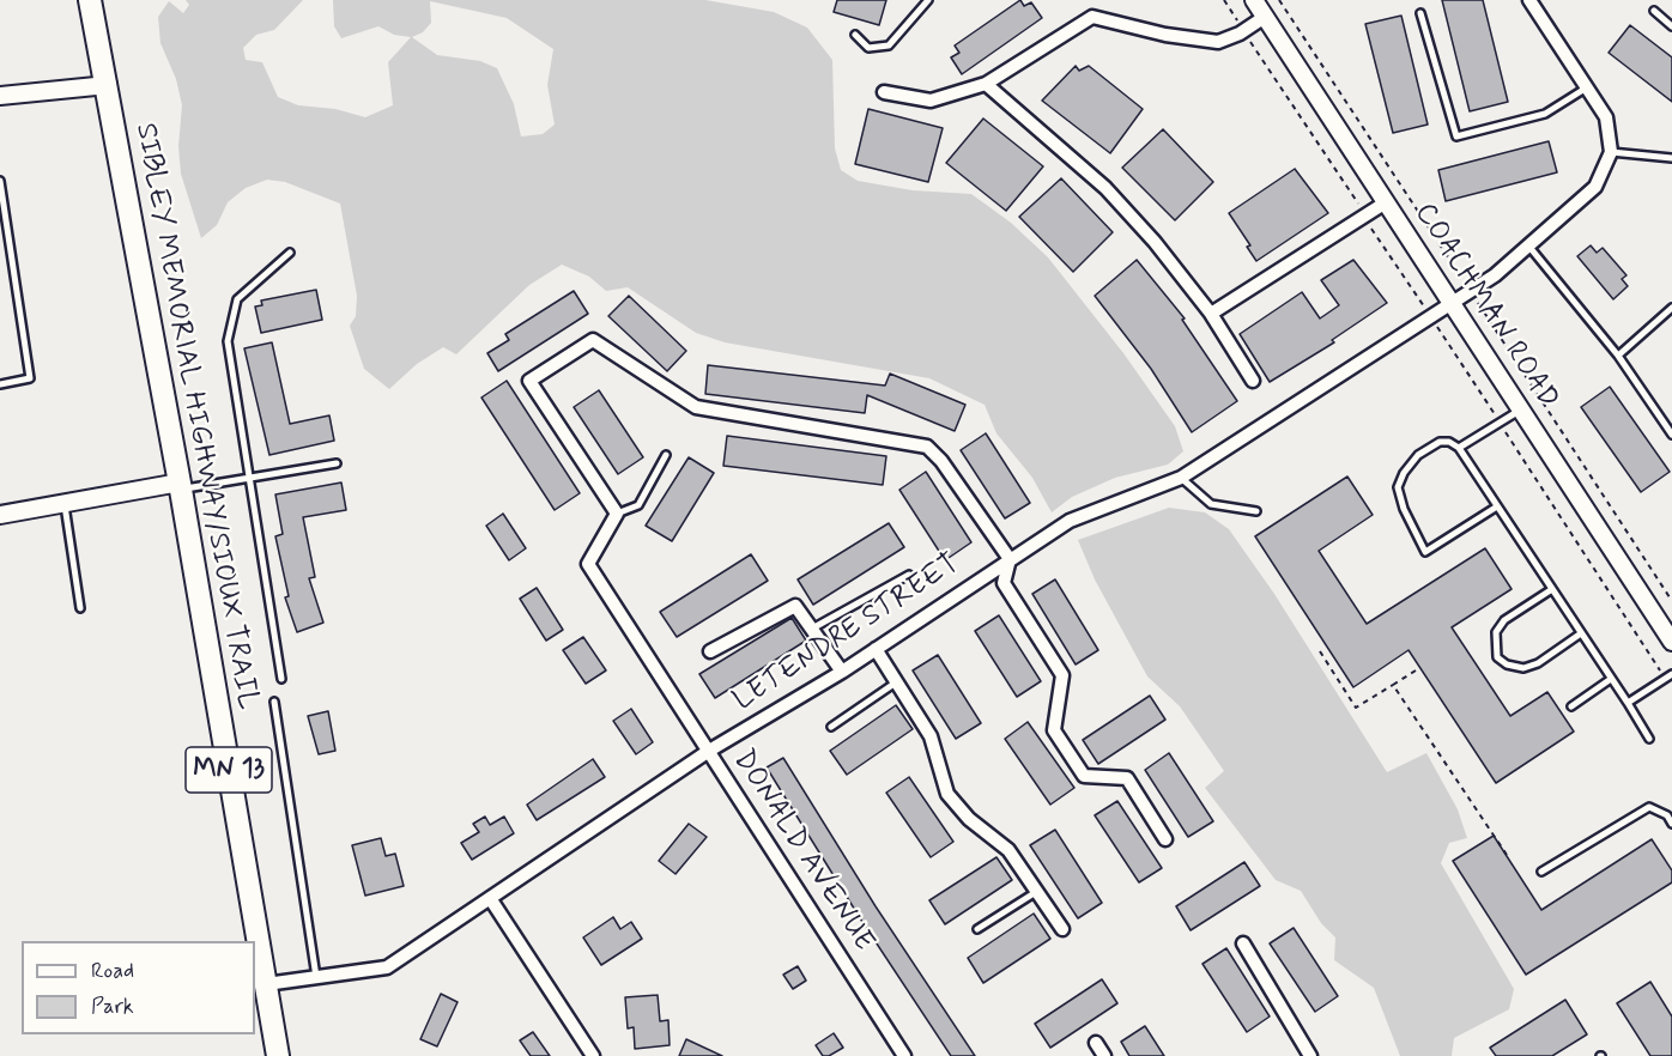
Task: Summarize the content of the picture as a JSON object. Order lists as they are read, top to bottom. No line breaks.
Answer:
{"streets":{"highway":["SIBLEY MEMORIAL HIGHWAY/SIOUX TRAIL","MN 13"],"street":["COACHMAN ROAD","LETENDRE STREET","DONALD AVENUE"]},"crossings":[["COACHMAN ROAD","LETENDRE STREET"],["SIBLEY MEMORIAL HIGHWAY/SIOUX TRAIL","LETENDRE STREET"],["LETENDRE STREET","DONALD AVENUE"]],"legend":["Road","Park"]}
